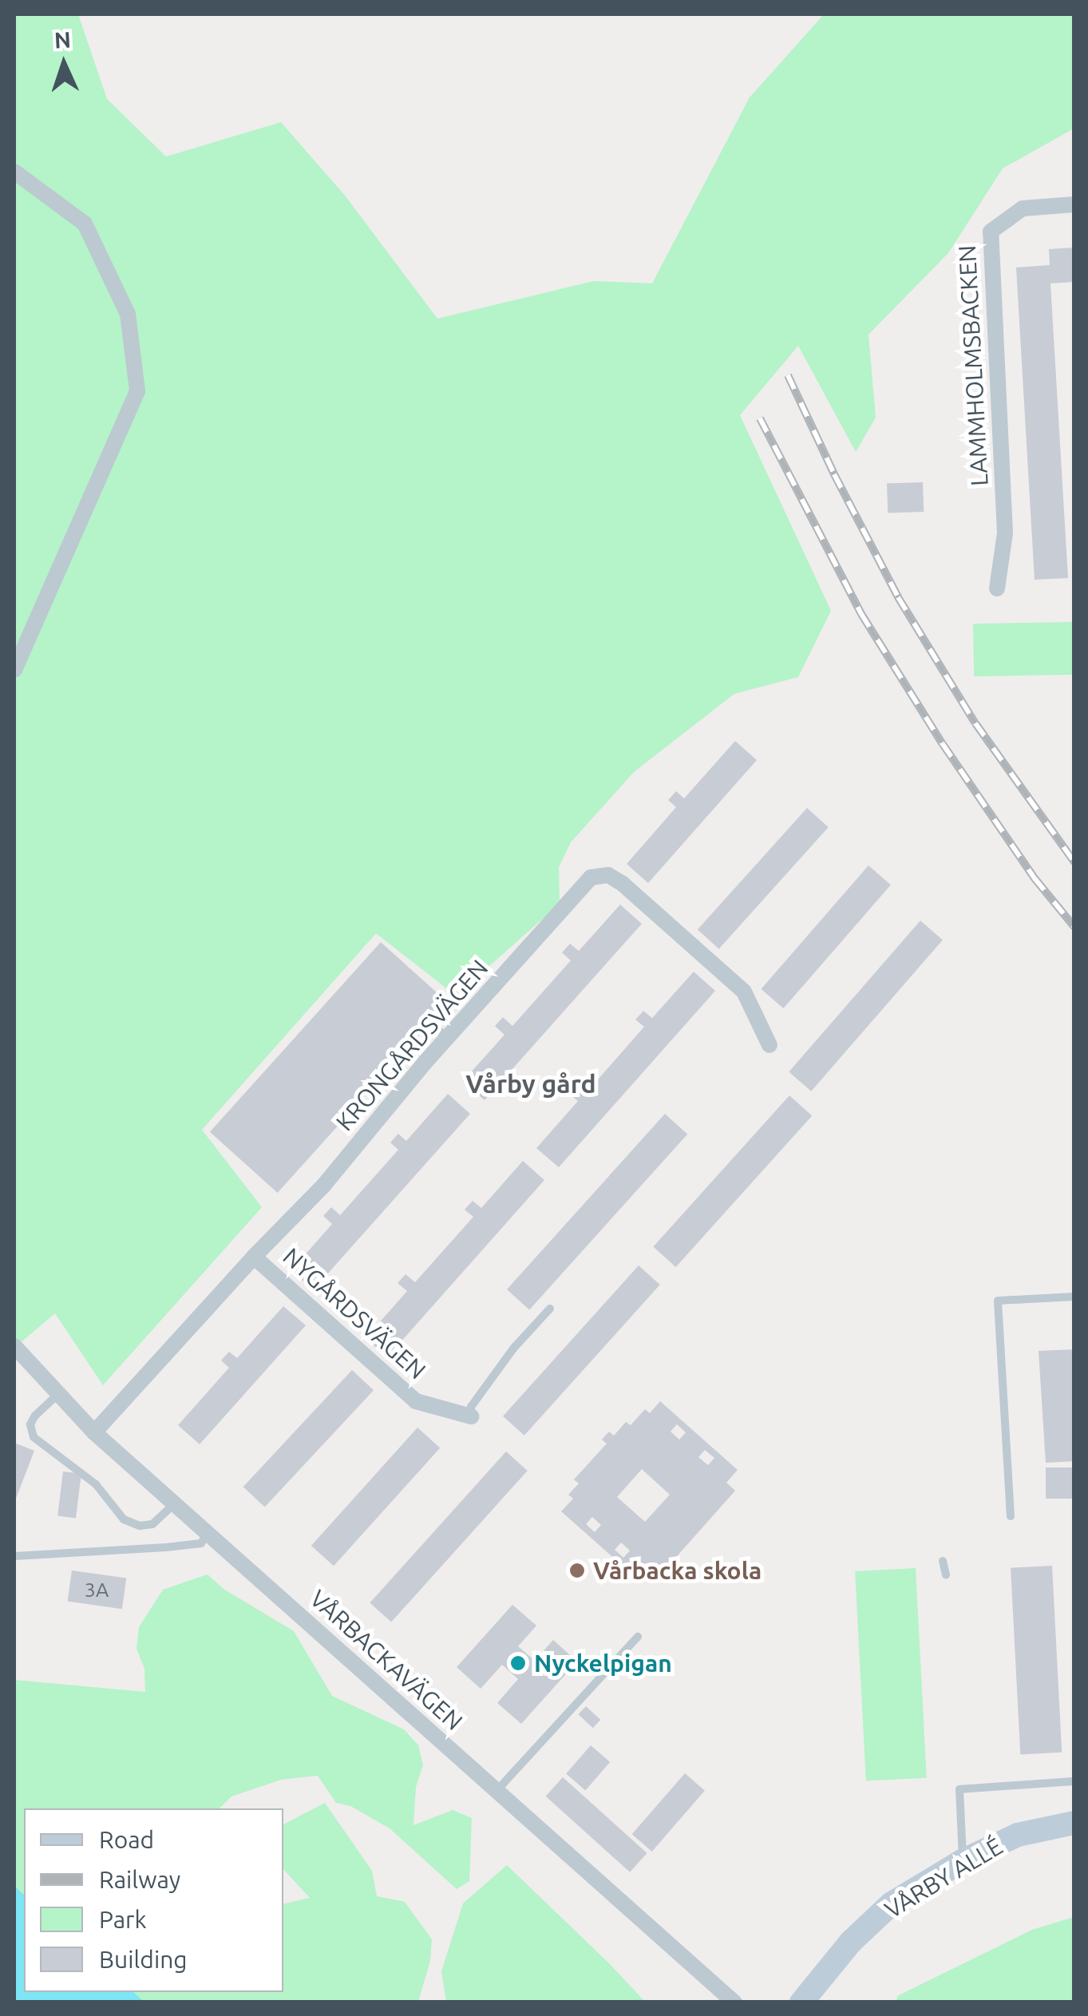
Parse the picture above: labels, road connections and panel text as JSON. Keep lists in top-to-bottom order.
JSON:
{
  "streets": {
    "street": [
      "LAMMHOLMSBACKEN",
      "KRONGÅRDSVÄGEN",
      "NYGÅRDSVÄGEN",
      "VÅRBACKAVÄGEN",
      "VÅRBY ALLÉ"
    ]
  },
  "crossings": [
    ["KRONGÅRDSVÄGEN", "NYGÅRDSVÄGEN"],
    ["KRONGÅRDSVÄGEN", "VÅRBACKAVÄGEN"]
  ],
  "districts": ["Vårby gård"],
  "places": ["Vårbacka skola", "Nyckelpigan"],
  "house_numbers": ["3A"],
  "legend": [
    "Road",
    "Railway",
    "Park",
    "Building"
  ],
  "north": "top"
}
